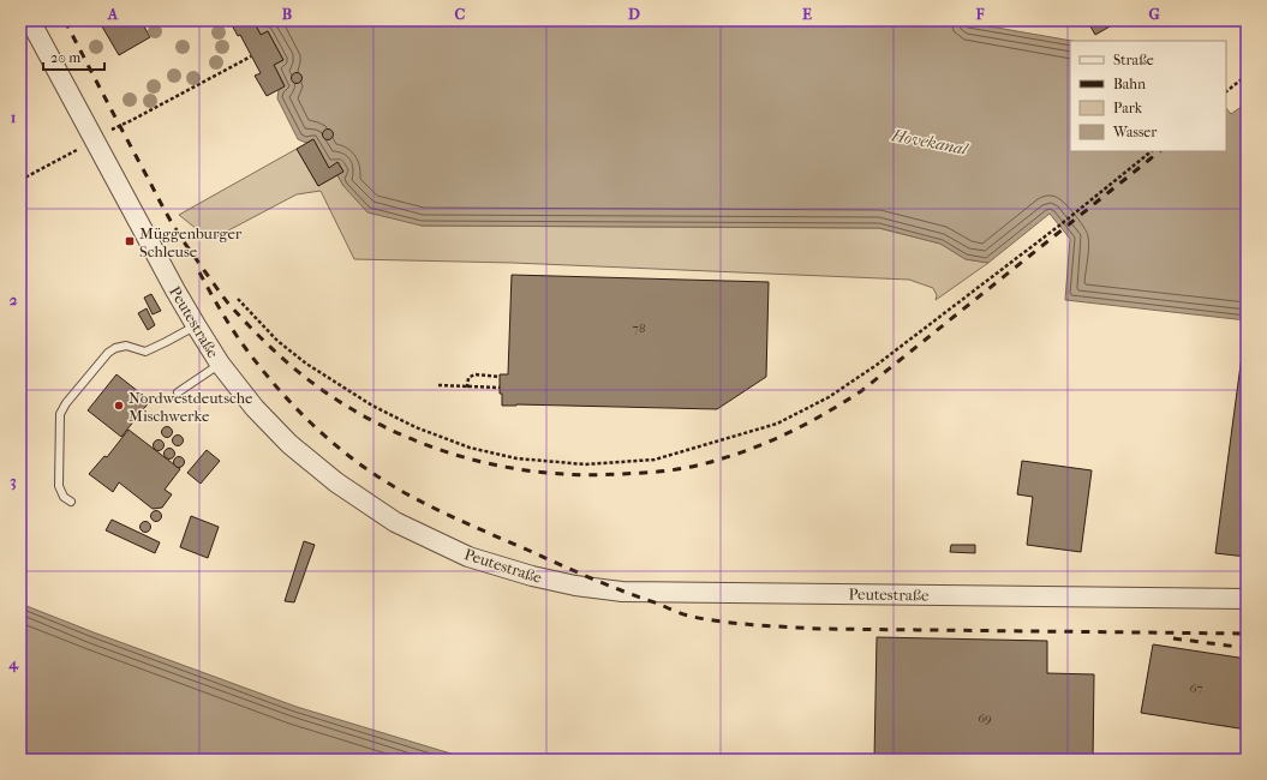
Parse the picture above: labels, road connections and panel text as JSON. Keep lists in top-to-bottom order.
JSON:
{
  "streets": {
    "street": ["Peutestraße"]
  },
  "water": ["Hovekanal"],
  "places": {
    "transit": ["Müggenburger Schleuse"],
    "other": ["Nordwestdeutsche Mischwerke"]
  },
  "house_numbers": ["78", "67", "69"],
  "legend": [
    "Straße",
    "Bahn",
    "Park",
    "Wasser"
  ],
  "scale_bar": "20 m",
  "grid": {
    "columns": [
      "A",
      "B",
      "C",
      "D",
      "E",
      "F",
      "G"
    ],
    "rows": [
      "1",
      "2",
      "3",
      "4"
    ]
  }
}
